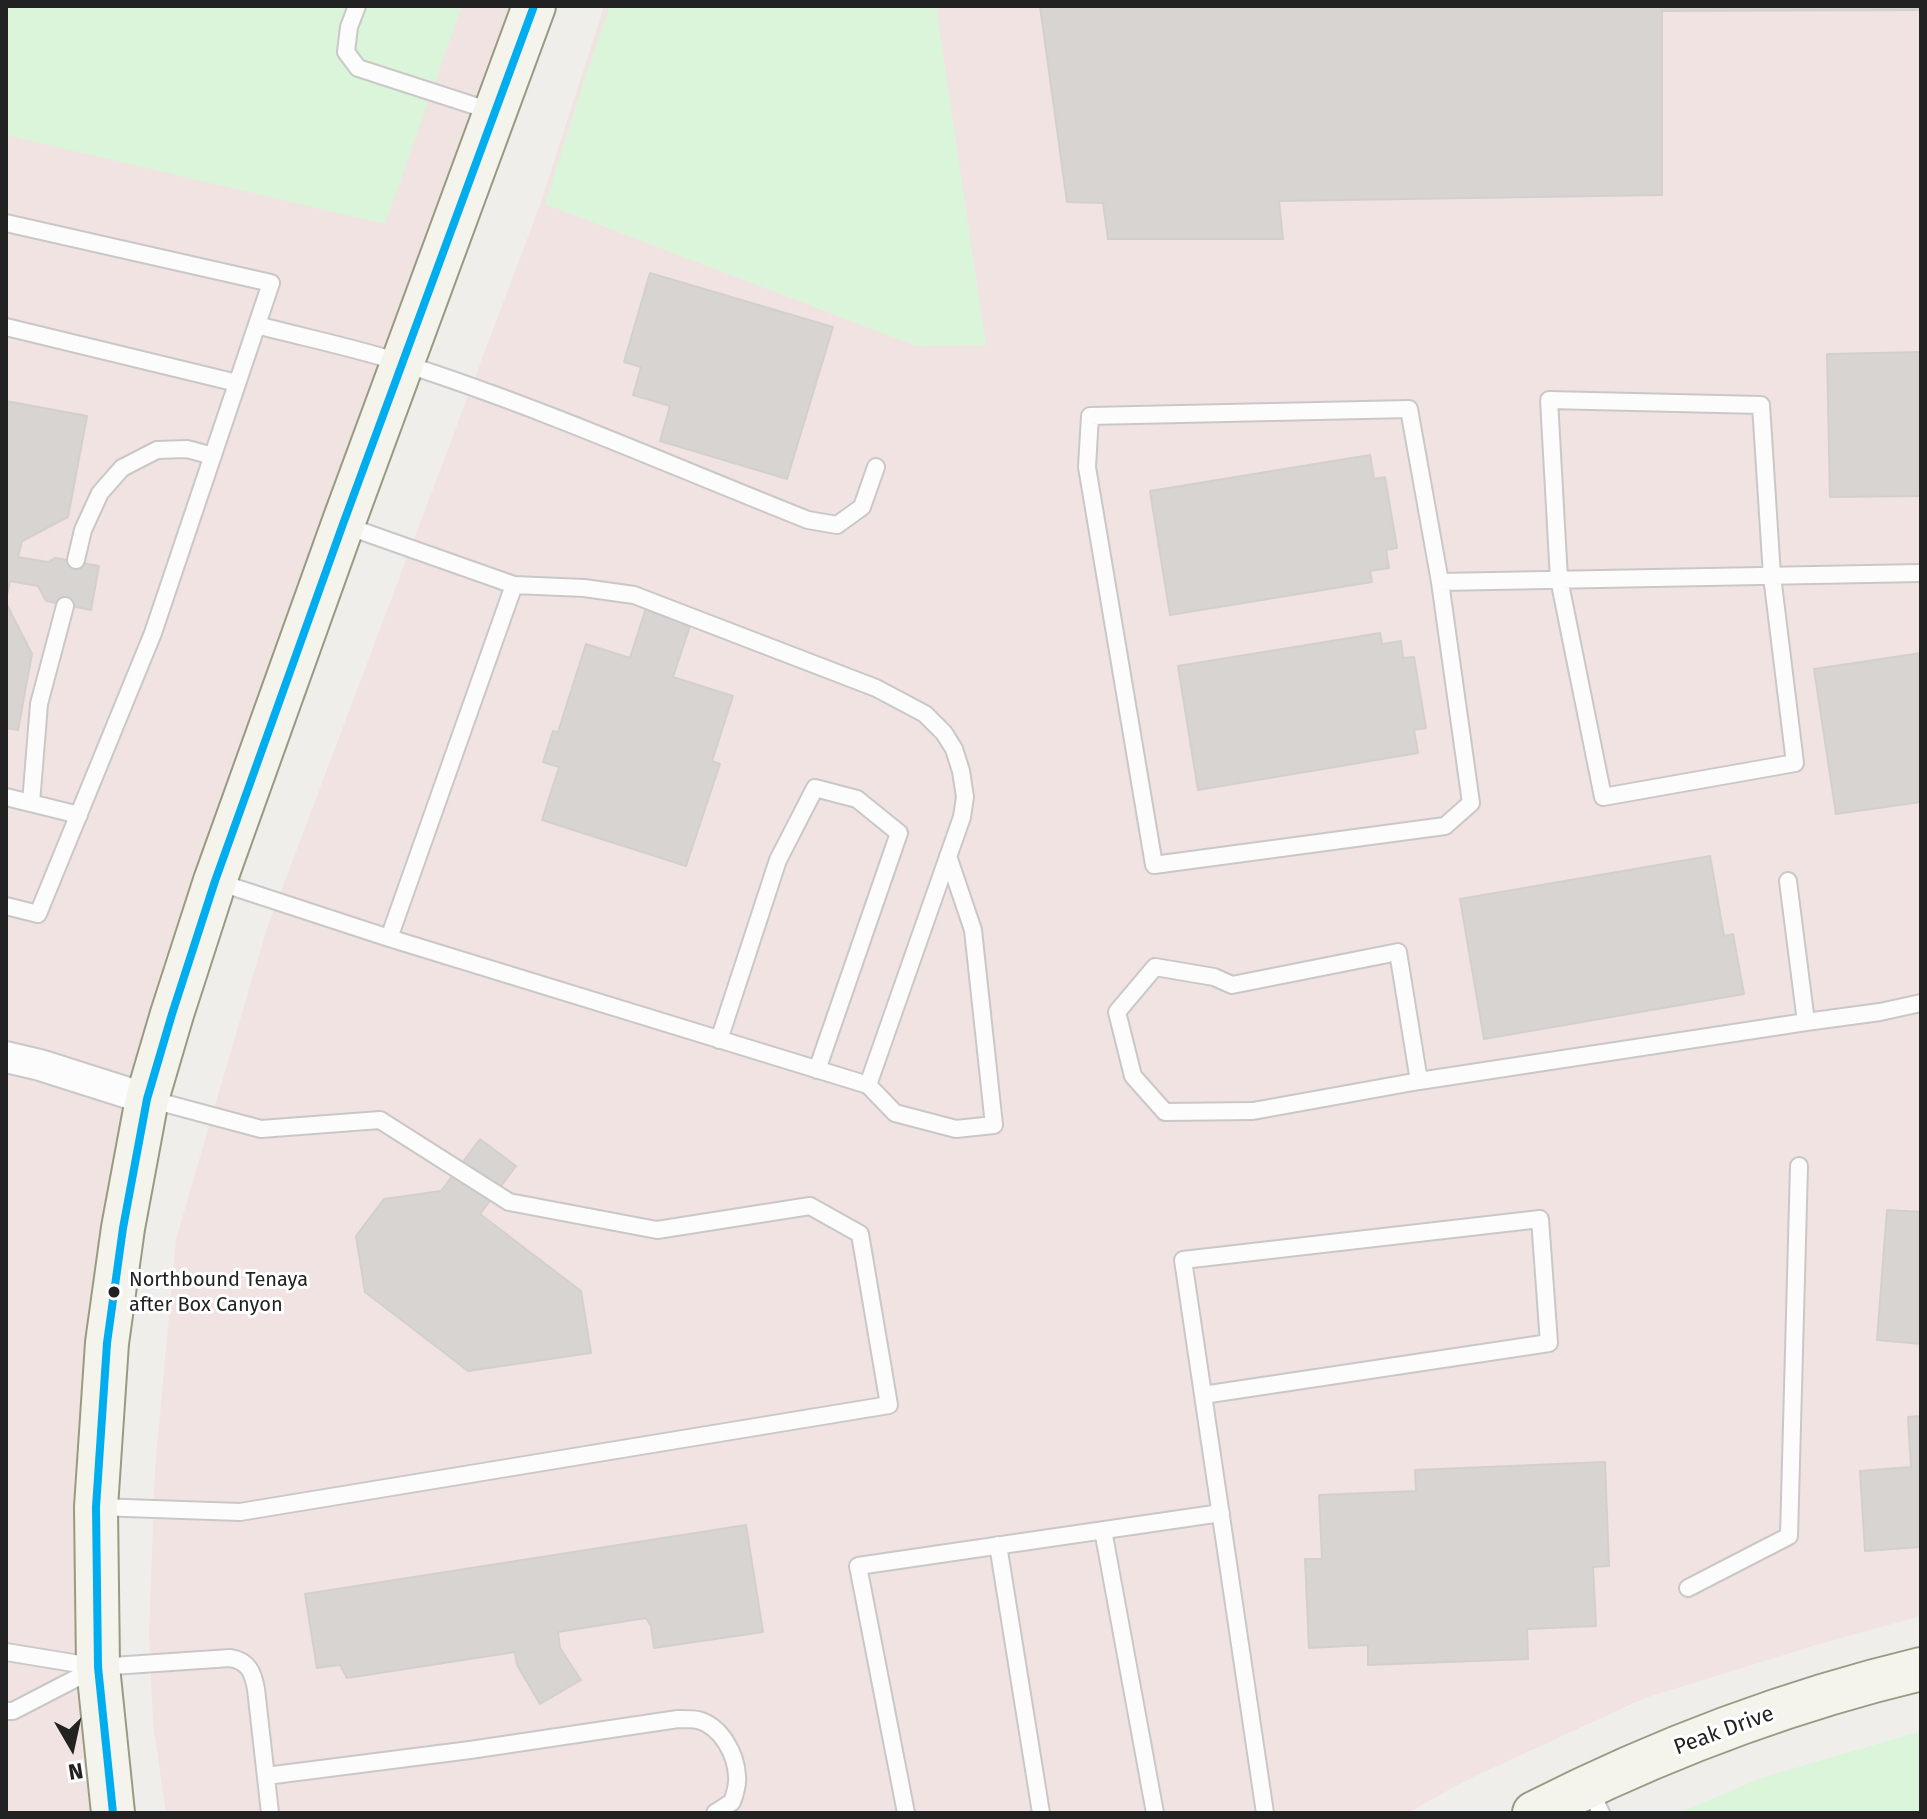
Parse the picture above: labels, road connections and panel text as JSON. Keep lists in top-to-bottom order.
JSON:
{
  "streets": {
    "main road": ["Peak Drive"]
  },
  "places": ["Northbound Tenaya after Box Canyon"],
  "north": "bottom"
}
